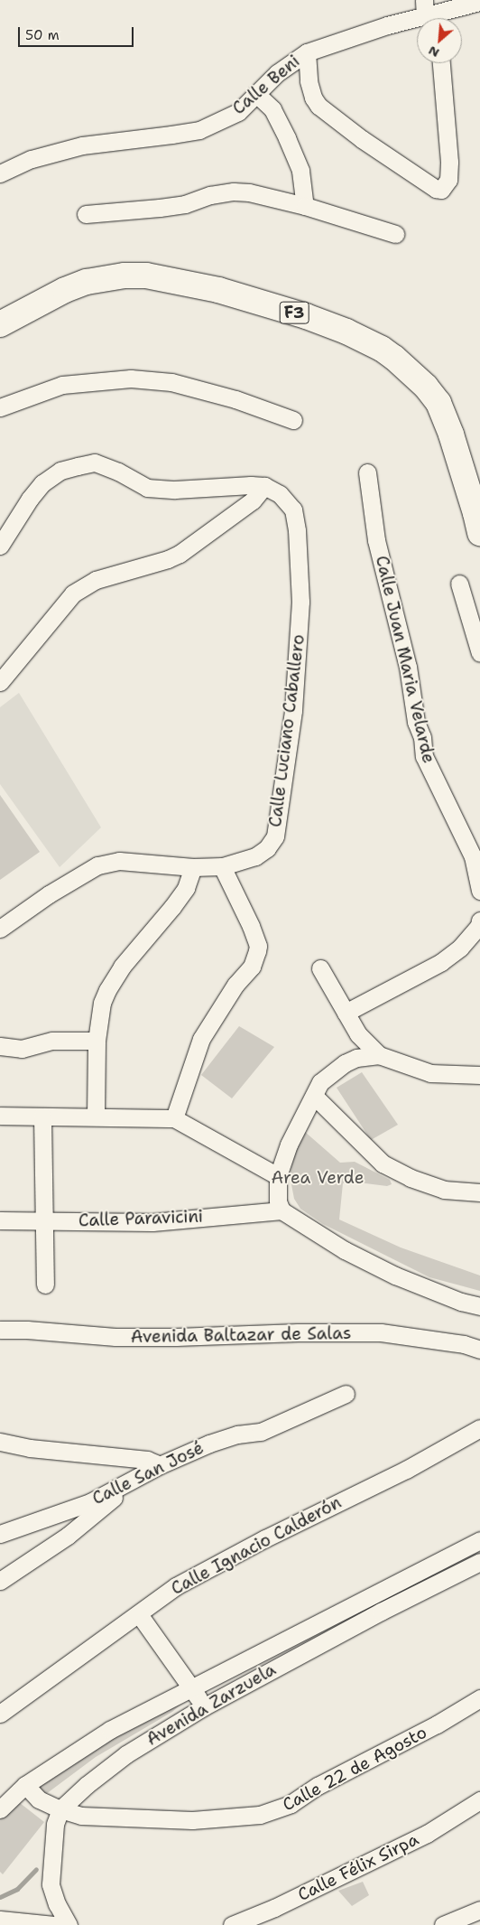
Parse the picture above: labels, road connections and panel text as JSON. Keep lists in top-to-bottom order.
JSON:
{
  "streets": {
    "highway": ["F3"],
    "street": [
      "Calle Beni",
      "Calle Juan Maria Velarde",
      "Calle Luciano Caballero",
      "Calle Paravicini",
      "Avenida Baltazar de Salas",
      "Calle San José",
      "Calle Ignacio Calderón",
      "Avenida Zarzuela",
      "Calle 22 de Agosto",
      "Calle Félix Sirpa"
    ]
  },
  "crossings": [
    ["Avenida Zarzuela", "Calle 22 de Agosto"]
  ],
  "parks": ["Area Verde"],
  "scale_bar": "50 m",
  "north": "bottom left"
}
